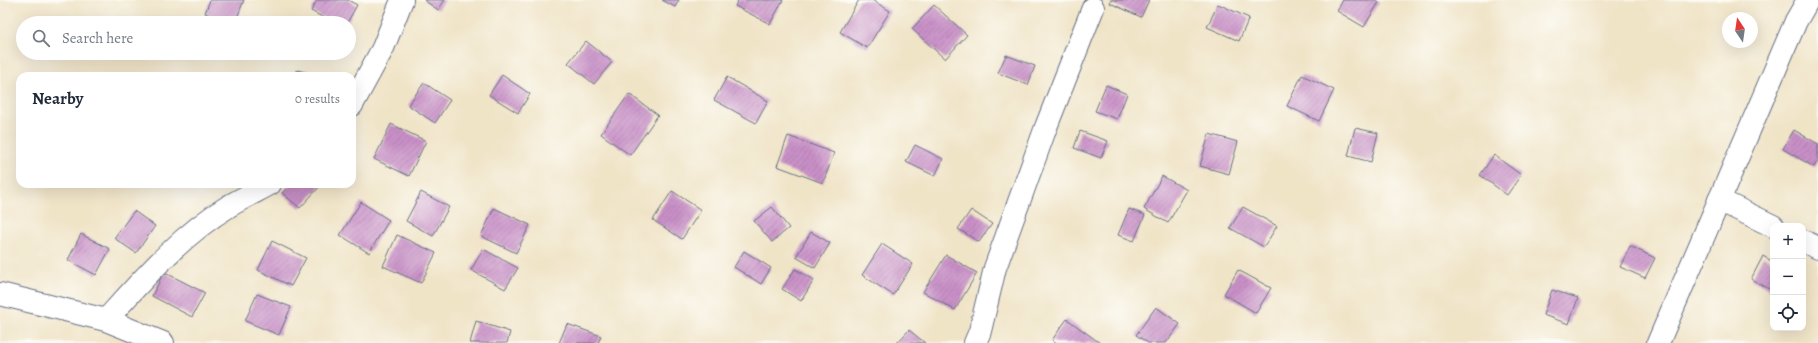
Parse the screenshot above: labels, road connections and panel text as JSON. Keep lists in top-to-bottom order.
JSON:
{
  "north": "top",
  "page": {
    "search": "Search here",
    "heading": ["Nearby", "0 results"],
    "map_buttons": ["+", "−"]
  }
}
